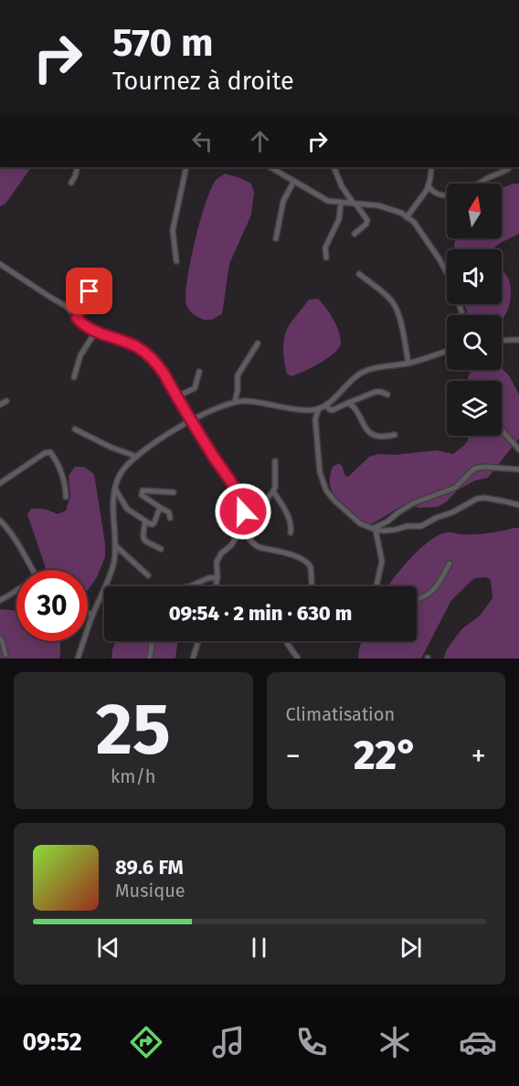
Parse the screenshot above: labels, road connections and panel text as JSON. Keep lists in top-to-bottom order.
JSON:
{
  "north": "top",
  "page": {
    "turn": ["570 m", "Tournez à droite"],
    "limit": "30",
    "trip": "09:54 · 2 min · 630 m",
    "tile": [
      ["25", "km/h"],
      "Climatisation"
    ],
    "heat": ["−", "22°", "+"],
    "song": ["89.6 FM", "Musique"],
    "tabs": "09:52"
  }
}
